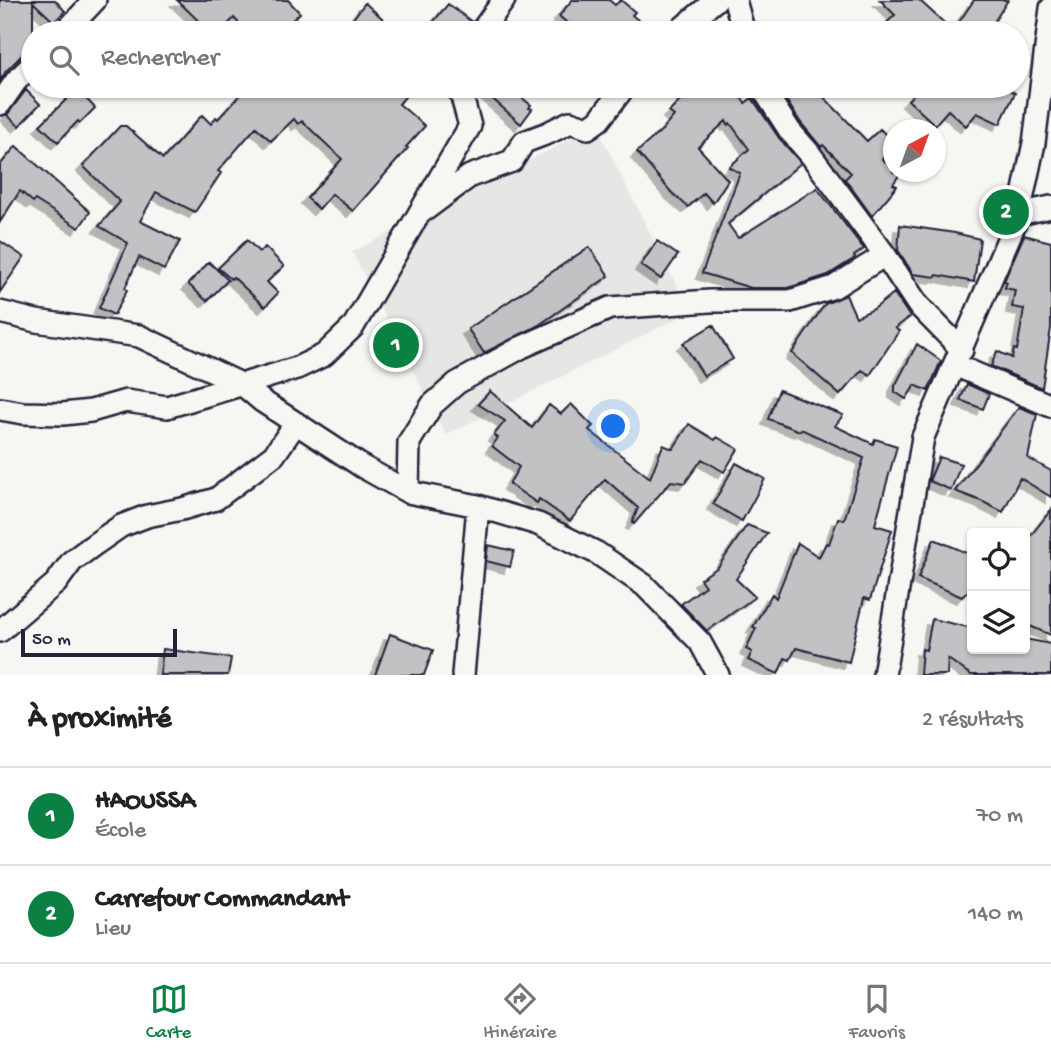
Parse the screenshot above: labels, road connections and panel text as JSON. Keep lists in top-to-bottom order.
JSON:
{
  "scale_bar": "50 m",
  "north": "top right",
  "page": {
    "search": "Rechercher",
    "pins": ["2", "1"],
    "scale": "50 m",
    "heading": ["À proximité", "2 résultats"],
    "list": [
      {
        "mark": "1",
        "name": "HAOUSSA",
        "note": "École",
        "value": "70 m"
      },
      {
        "mark": "2",
        "name": "Carrefour Commandant",
        "note": "Lieu",
        "value": "140 m"
      }
    ],
    "nav": ["Carte", "Itinéraire", "Favoris"]
  }
}
